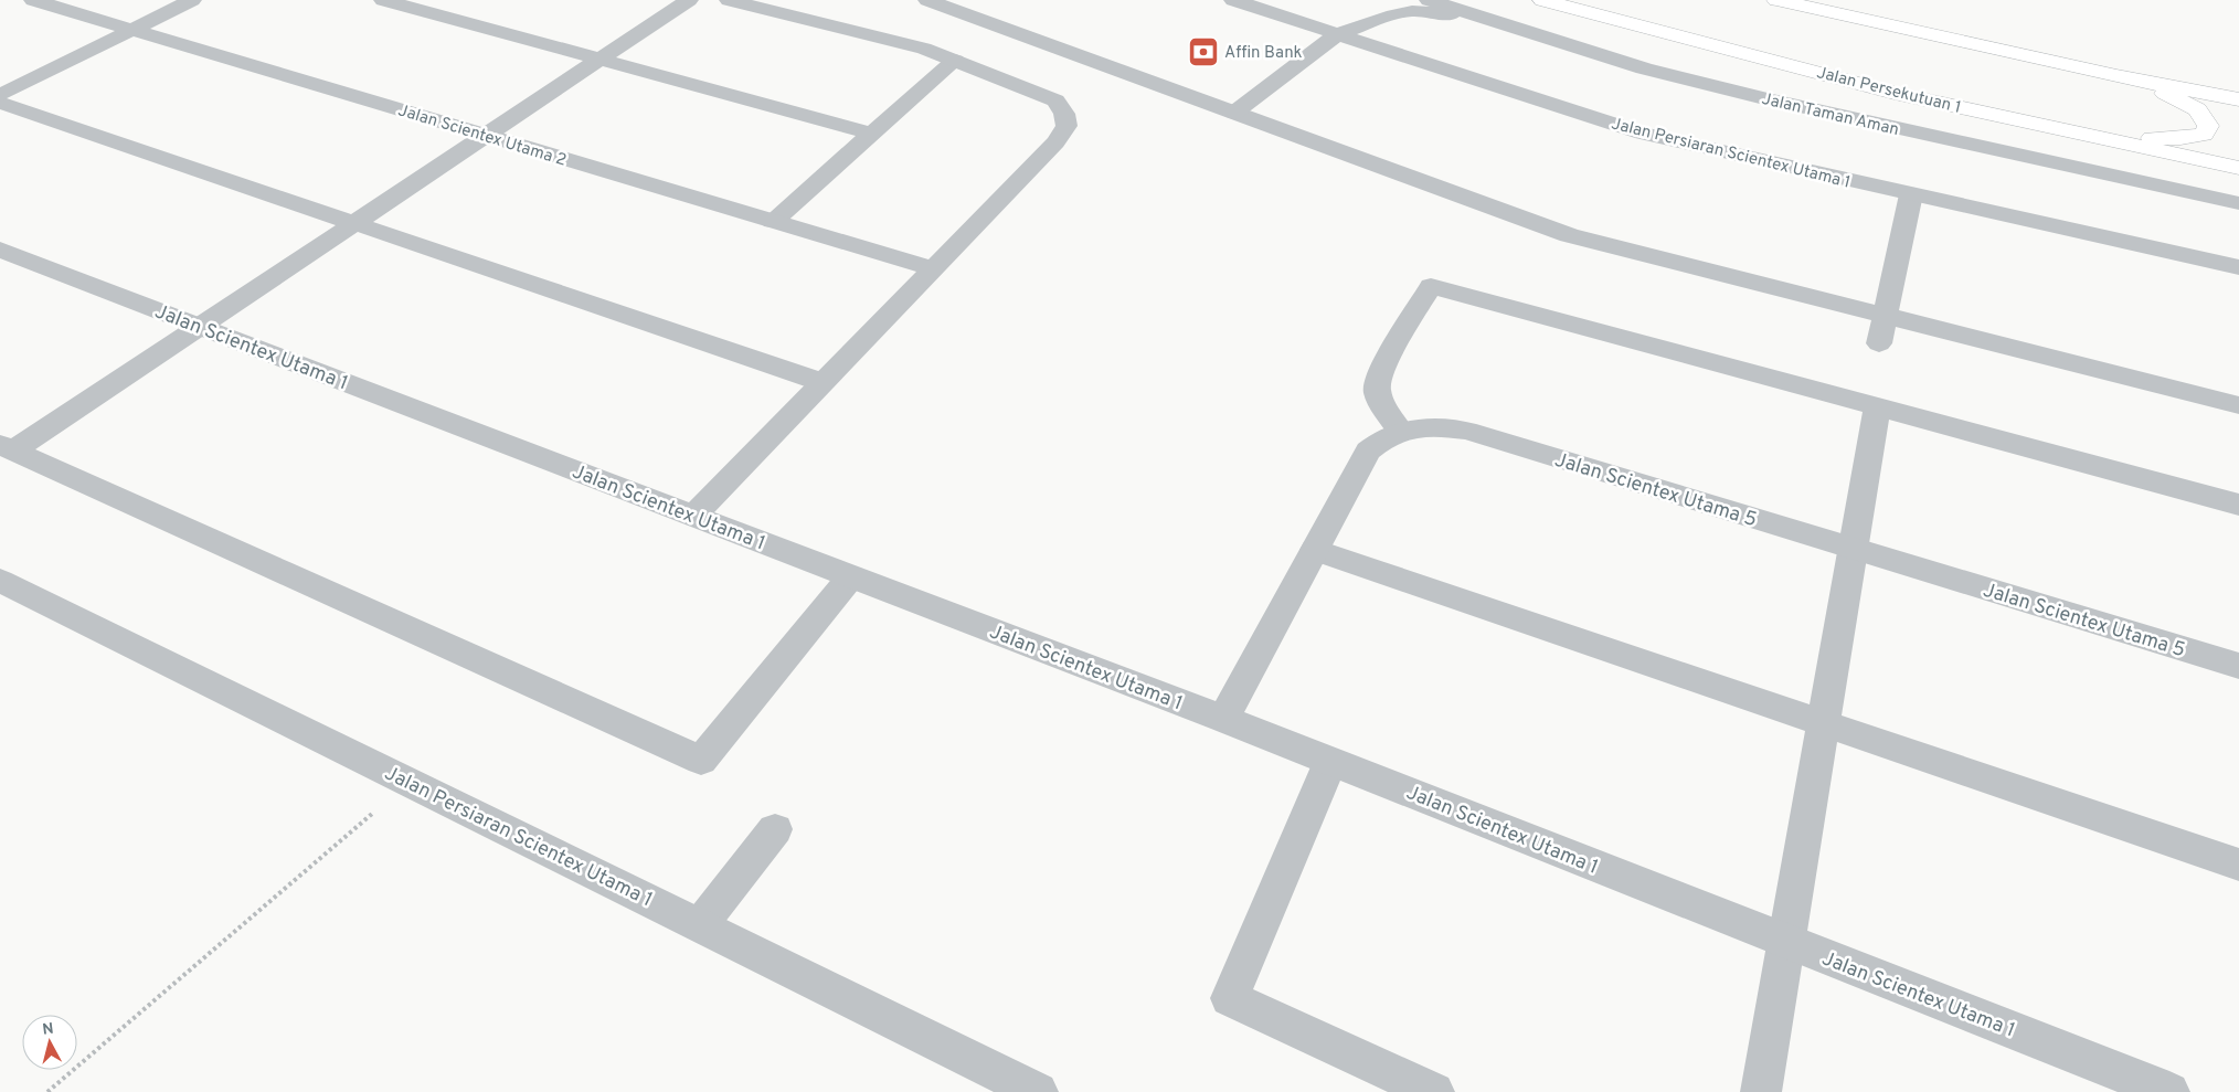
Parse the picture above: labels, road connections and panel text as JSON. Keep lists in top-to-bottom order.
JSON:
{
  "streets": {
    "highway": ["Jalan Persekutuan 1"],
    "street": [
      "Jalan Taman Aman",
      "Jalan Scientex Utama 2",
      "Jalan Persiaran Scientex Utama 1",
      "Jalan Scientex Utama 1",
      "Jalan Scientex Utama 5"
    ]
  },
  "crossings": [
    ["Jalan Scientex Utama 1", "Jalan Scientex Utama 5"]
  ],
  "places": {
    "bank": ["Affin Bank"]
  },
  "north": "top"
}
